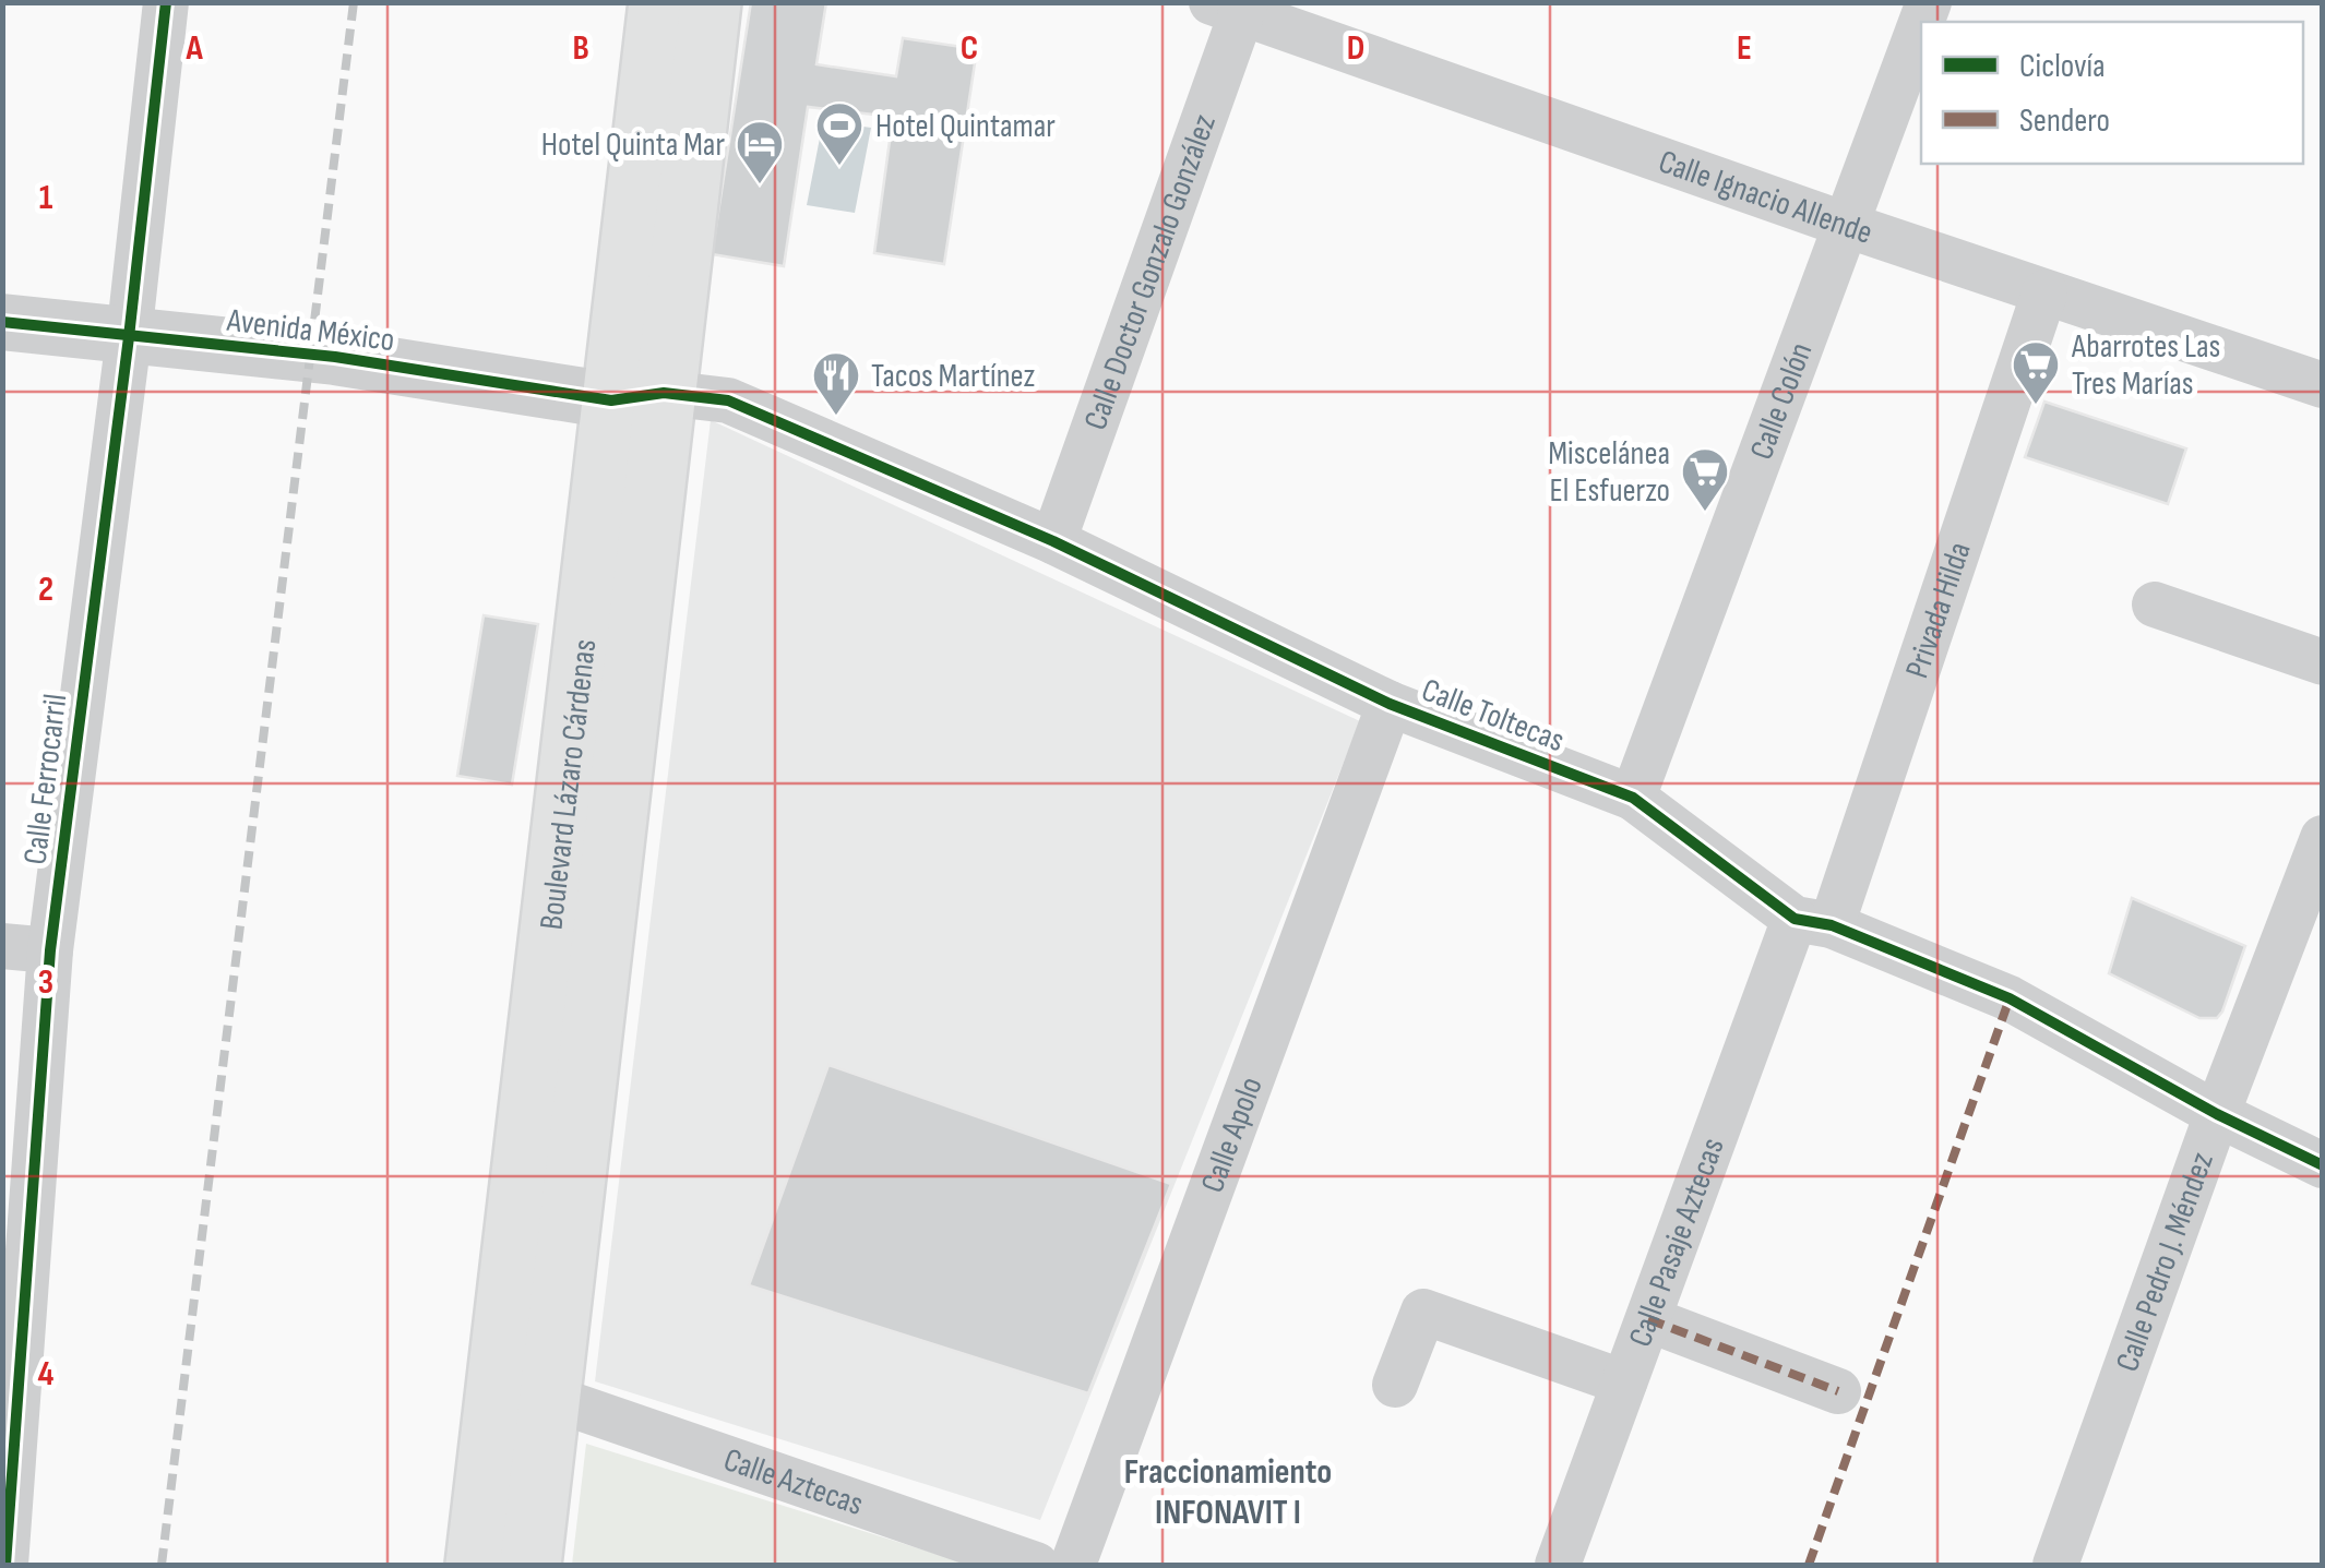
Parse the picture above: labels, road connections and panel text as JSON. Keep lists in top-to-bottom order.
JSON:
{
  "streets": {
    "main road": ["Boulevard Lázaro Cárdenas"],
    "street": [
      "Calle Ignacio Allende",
      "Calle Doctor Gonzalo González",
      "Avenida México",
      "Calle Colón",
      "Privada Hilda",
      "Calle Toltecas",
      "Calle Ferrocarril",
      "Calle Apolo",
      "Calle Pasaje Aztecas",
      "Calle Pedro J. Méndez",
      "Calle Aztecas"
    ]
  },
  "crossings": [
    ["Calle Ignacio Allende", "Calle Doctor Gonzalo González"],
    ["Calle Ignacio Allende", "Calle Colón"],
    ["Calle Ignacio Allende", "Privada Hilda"],
    ["Calle Doctor Gonzalo González", "Calle Toltecas"],
    ["Avenida México", "Calle Toltecas"],
    ["Avenida México", "Calle Ferrocarril"],
    ["Avenida México", "Boulevard Lázaro Cárdenas"],
    ["Calle Colón", "Calle Toltecas"],
    ["Privada Hilda", "Calle Toltecas"],
    ["Privada Hilda", "Calle Pasaje Aztecas"],
    ["Calle Toltecas", "Boulevard Lázaro Cárdenas"],
    ["Calle Toltecas", "Calle Apolo"],
    ["Calle Toltecas", "Calle Pasaje Aztecas"],
    ["Calle Toltecas", "Calle Pedro J. Méndez"],
    ["Boulevard Lázaro Cárdenas", "Calle Aztecas"]
  ],
  "districts": ["Fraccionamiento INFONAVIT I"],
  "places": {
    "sports": ["Hotel Quintamar"],
    "hotel": ["Hotel Quinta Mar"],
    "supermarket": ["Abarrotes Las Tres Marías", "Miscelánea El Esfuerzo"],
    "restaurant": ["Tacos Martínez"]
  },
  "legend": ["Ciclovía", "Sendero"],
  "grid": {
    "columns": [
      "A",
      "B",
      "C",
      "D",
      "E"
    ],
    "rows": [
      "1",
      "2",
      "3",
      "4"
    ]
  }
}
